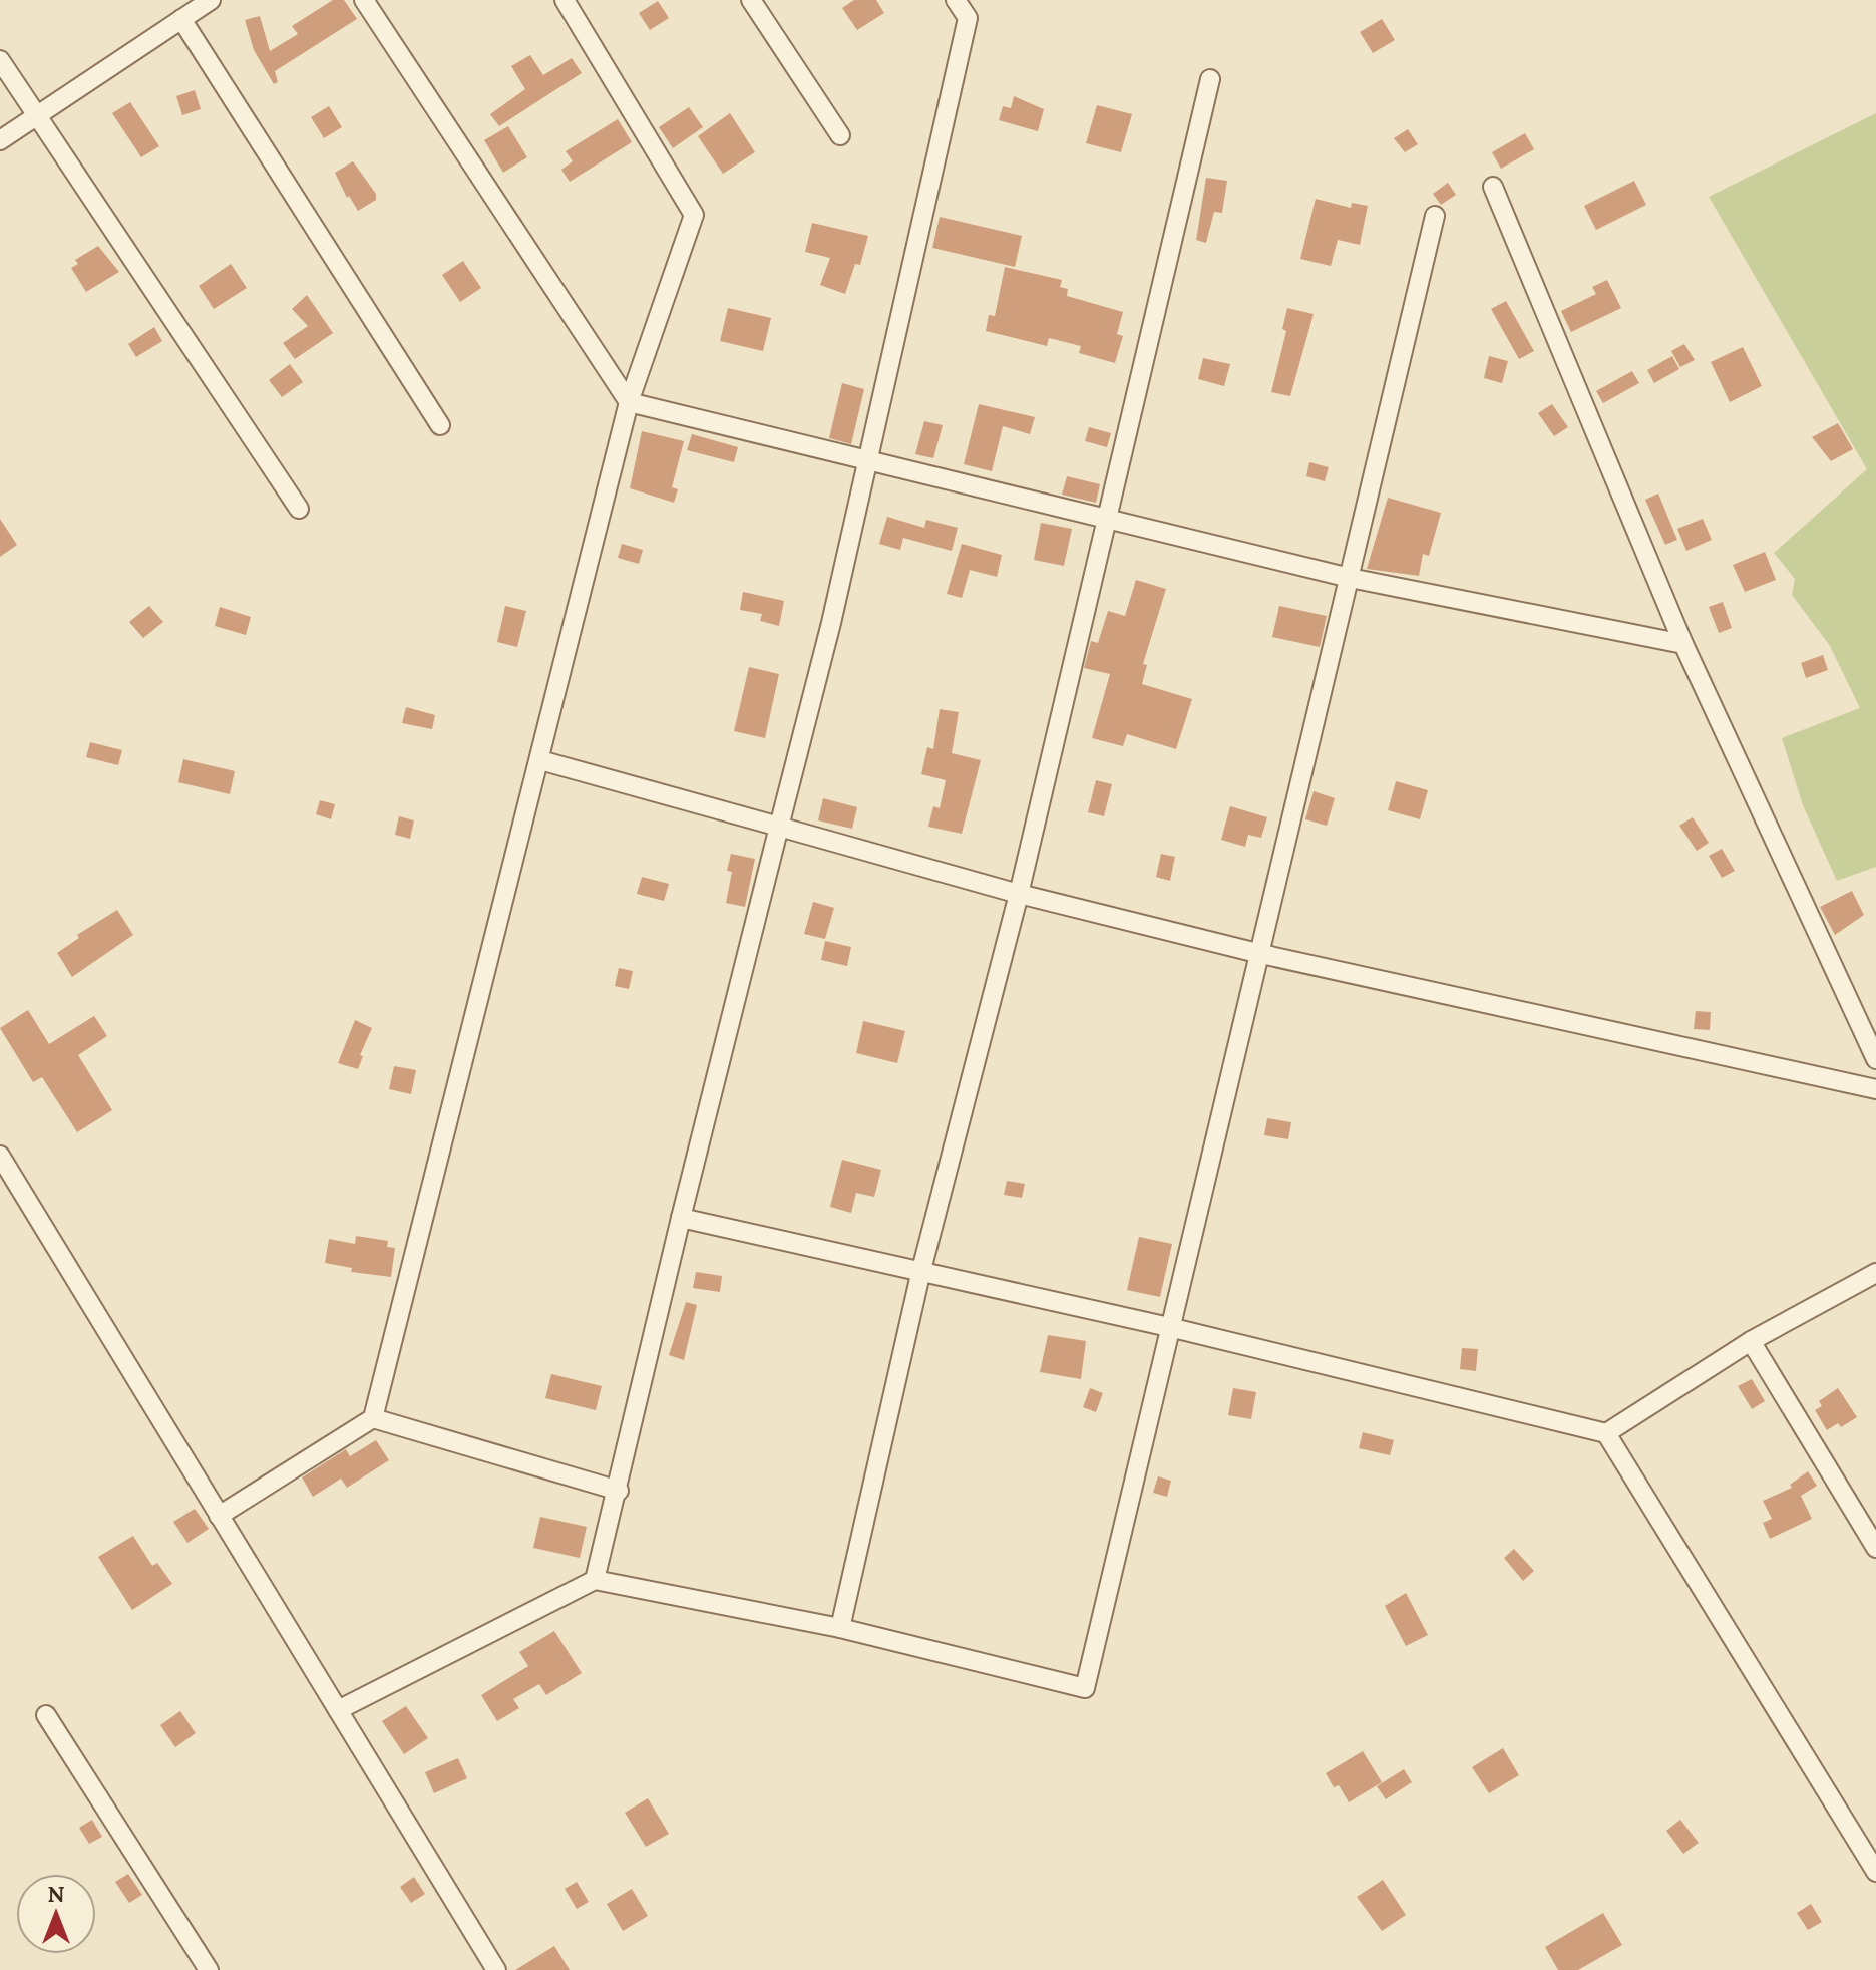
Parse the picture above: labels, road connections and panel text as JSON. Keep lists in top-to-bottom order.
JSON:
{
  "north": "top"
}
